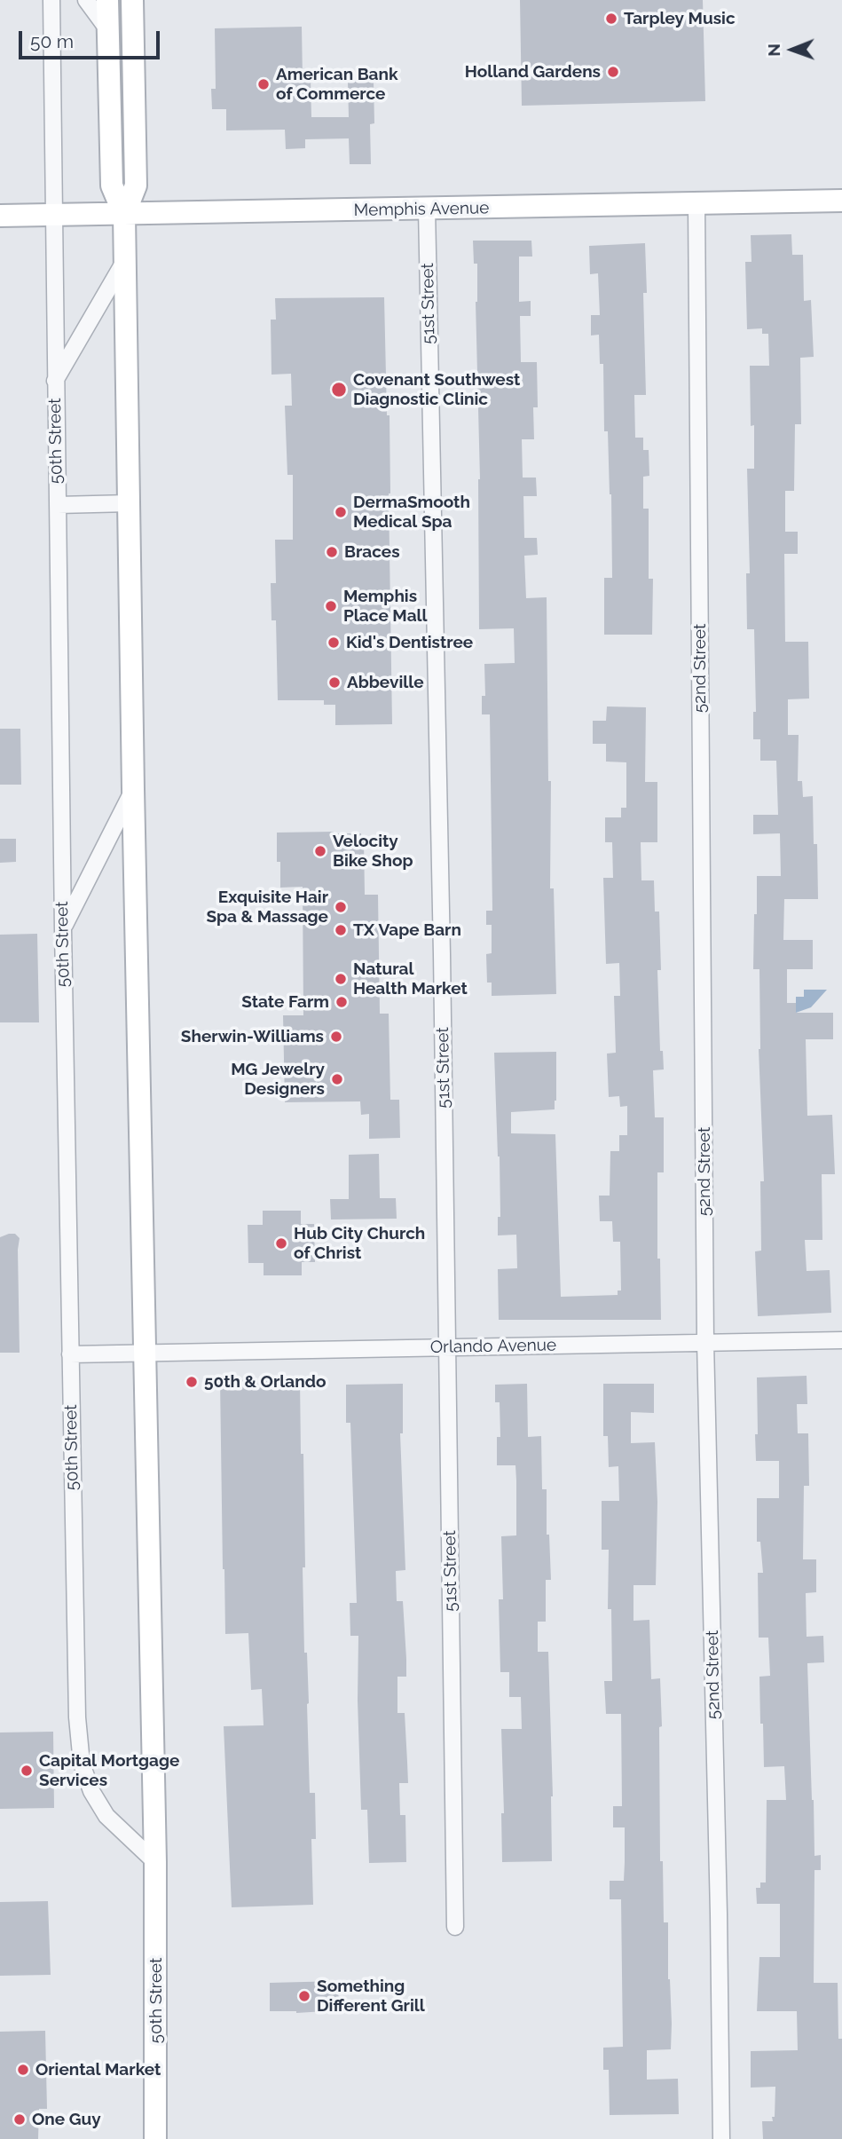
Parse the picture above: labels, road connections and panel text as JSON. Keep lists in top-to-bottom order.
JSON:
{
  "streets": {
    "main road": ["Memphis Avenue", "50th Street"],
    "street": ["51st Street", "52nd Street", "Orlando Avenue"]
  },
  "crossings": [
    ["Memphis Avenue", "51st Street"],
    ["Memphis Avenue", "50th Street"],
    ["Memphis Avenue", "52nd Street"],
    ["51st Street", "Orlando Avenue"],
    ["50th Street", "Orlando Avenue"],
    ["52nd Street", "Orlando Avenue"]
  ],
  "places": [
    "Tarpley Music",
    "Holland Gardens",
    "American Bank of Commerce",
    "Covenant Southwest Diagnostic Clinic",
    "DermaSmooth Medical Spa",
    "Braces",
    "Memphis Place Mall",
    "Kid's Dentistree",
    "Abbeville",
    "Velocity Bike Shop",
    "Exquisite Hair Spa & Massage",
    "TX Vape Barn",
    "Natural Health Market",
    "State Farm",
    "Sherwin-Williams",
    "MG Jewelry Designers",
    "Hub City Church of Christ",
    "50th & Orlando",
    "Capital Mortgage Services",
    "Something Different Grill",
    "Oriental Market",
    "One Guy"
  ],
  "scale_bar": "50 m",
  "north": "left"
}
